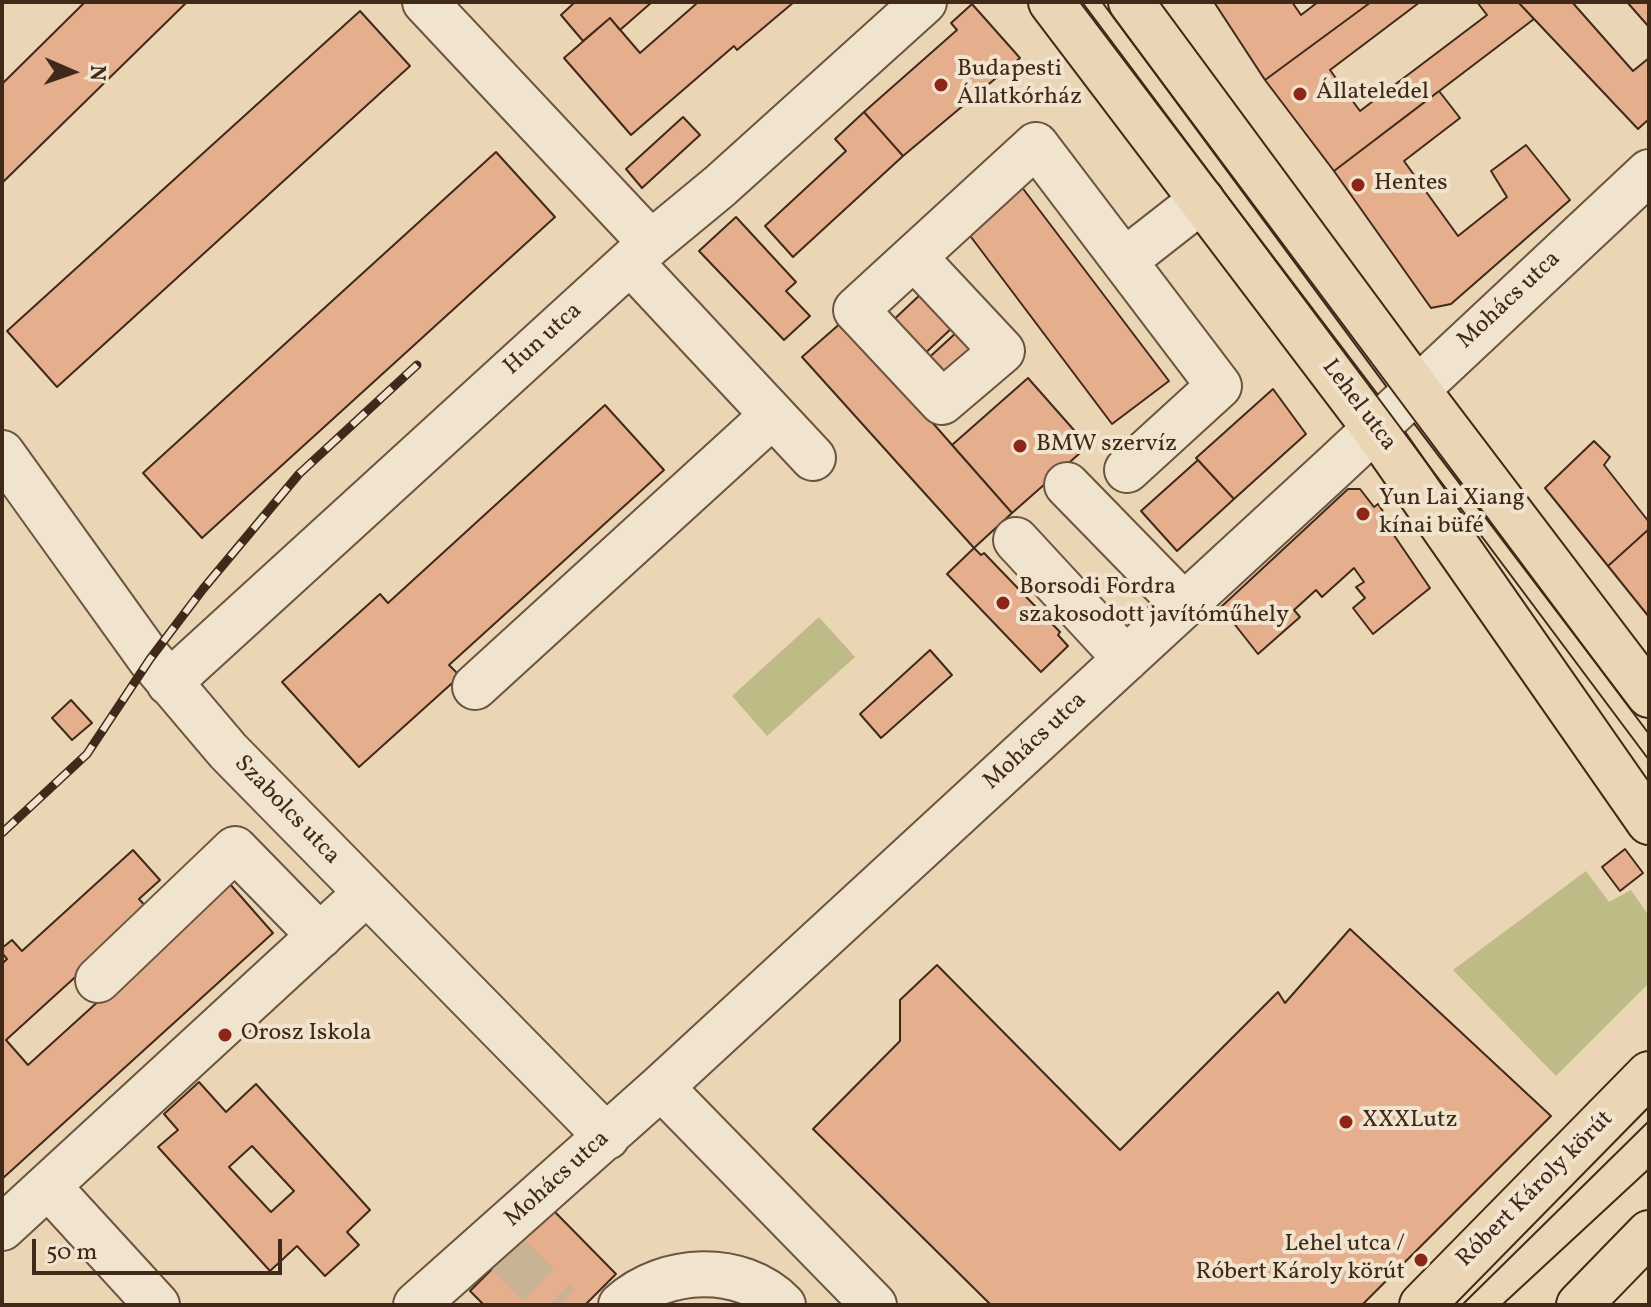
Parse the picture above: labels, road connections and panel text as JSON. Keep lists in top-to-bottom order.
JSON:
{
  "streets": {
    "main road": ["Lehel utca", "Róbert Károly körút"],
    "street": ["Mohács utca", "Hun utca", "Szabolcs utca"]
  },
  "crossings": [
    ["Mohács utca", "Lehel utca"],
    ["Mohács utca", "Szabolcs utca"],
    ["Hun utca", "Szabolcs utca"]
  ],
  "places": [
    "Budapesti Állatkórház",
    "Állateledel",
    "Hentes",
    "BMW szervíz",
    "Yun Lai Xiang kínai büfé",
    "Borsodi Fordra szakosodott javítóműhely",
    "Orosz Iskola",
    "XXXLutz",
    "Lehel utca / Róbert Károly körút"
  ],
  "scale_bar": "50 m",
  "north": "right"
}
